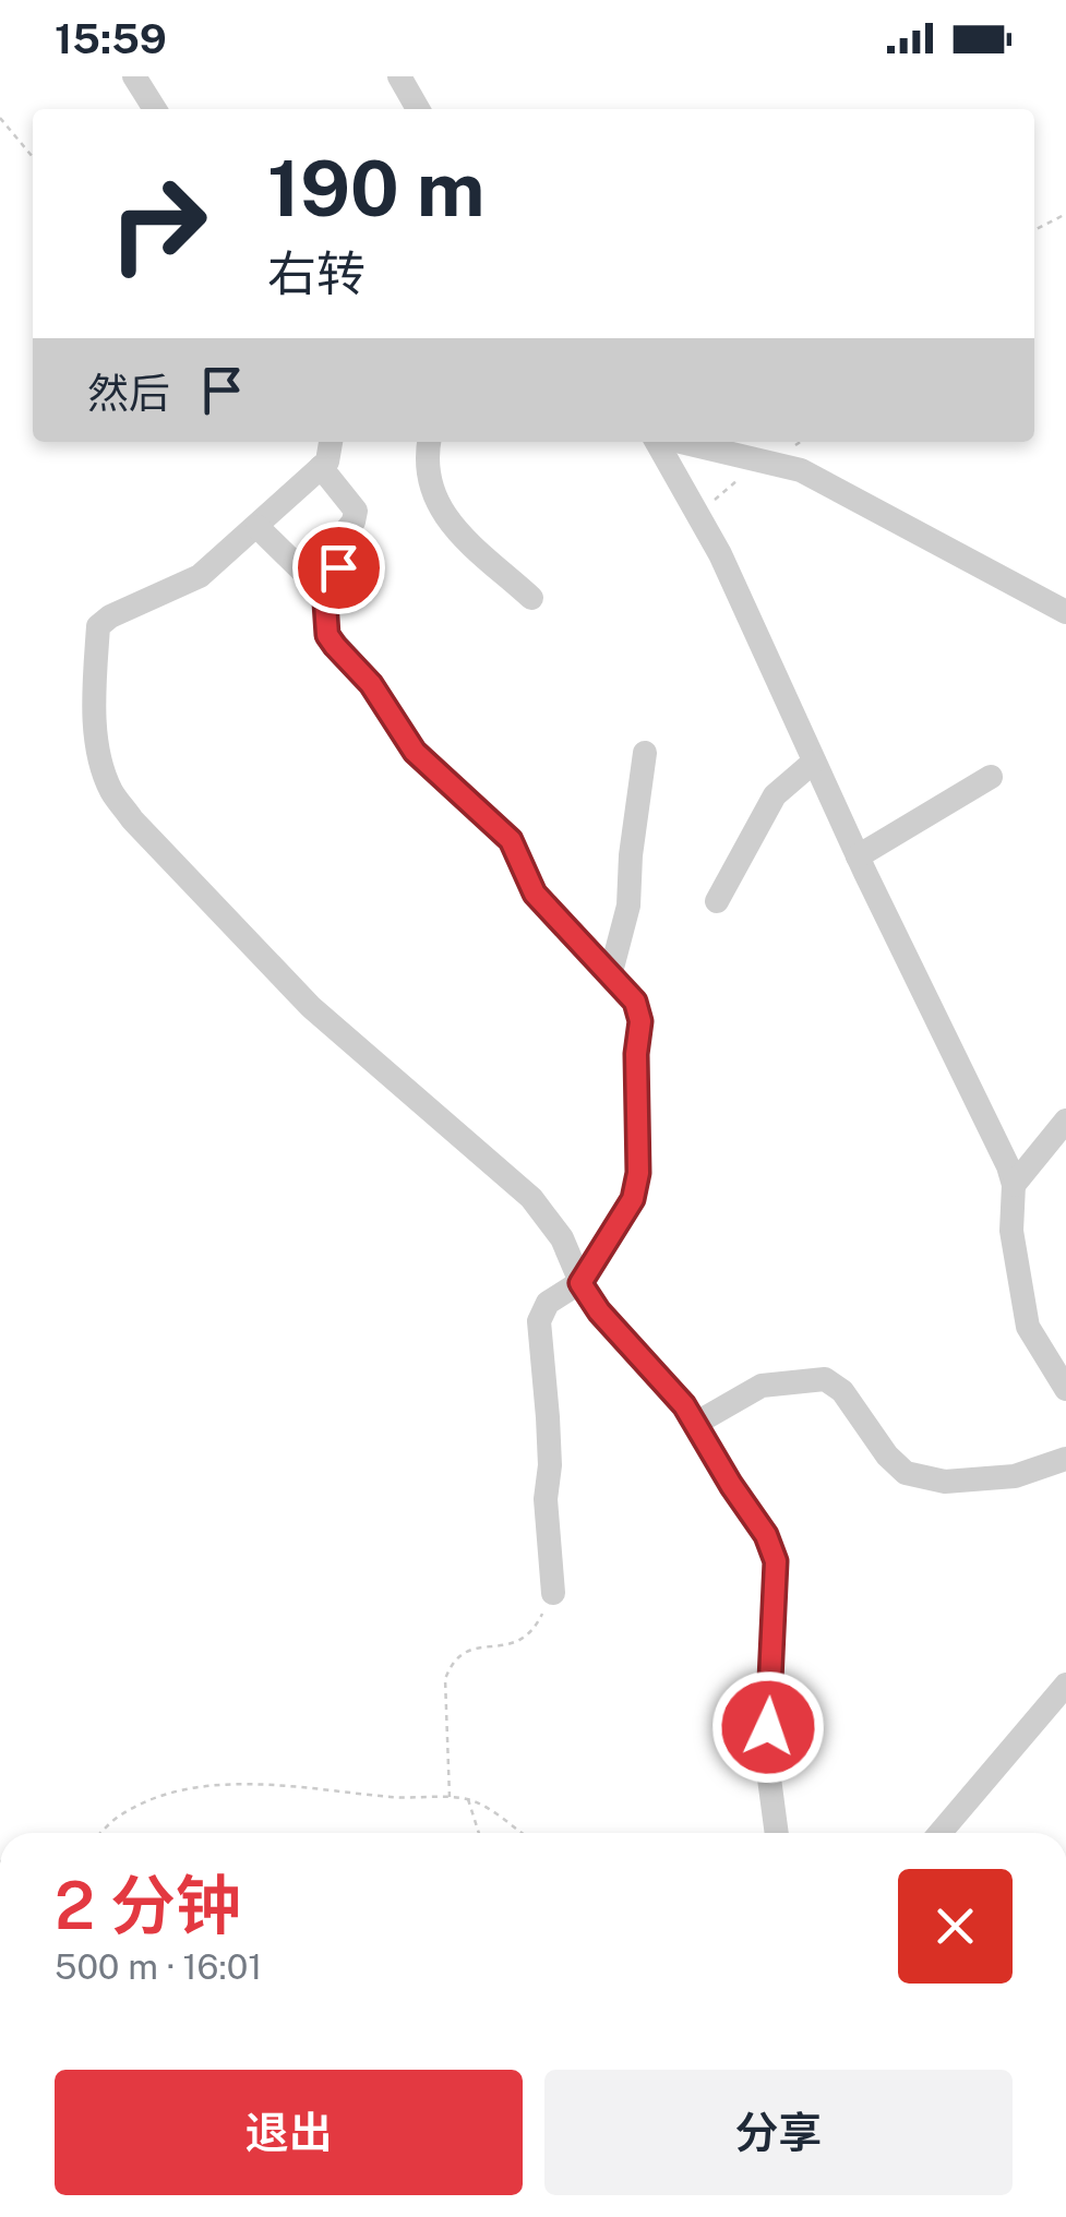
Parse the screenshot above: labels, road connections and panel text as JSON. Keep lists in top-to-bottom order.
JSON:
{
  "page": {
    "status": "15:59",
    "turn": ["190 m", "右转"],
    "then": "然后",
    "heading": ["2 分钟", "500 m · 16:01"],
    "buttons": ["退出", "分享"]
  }
}
